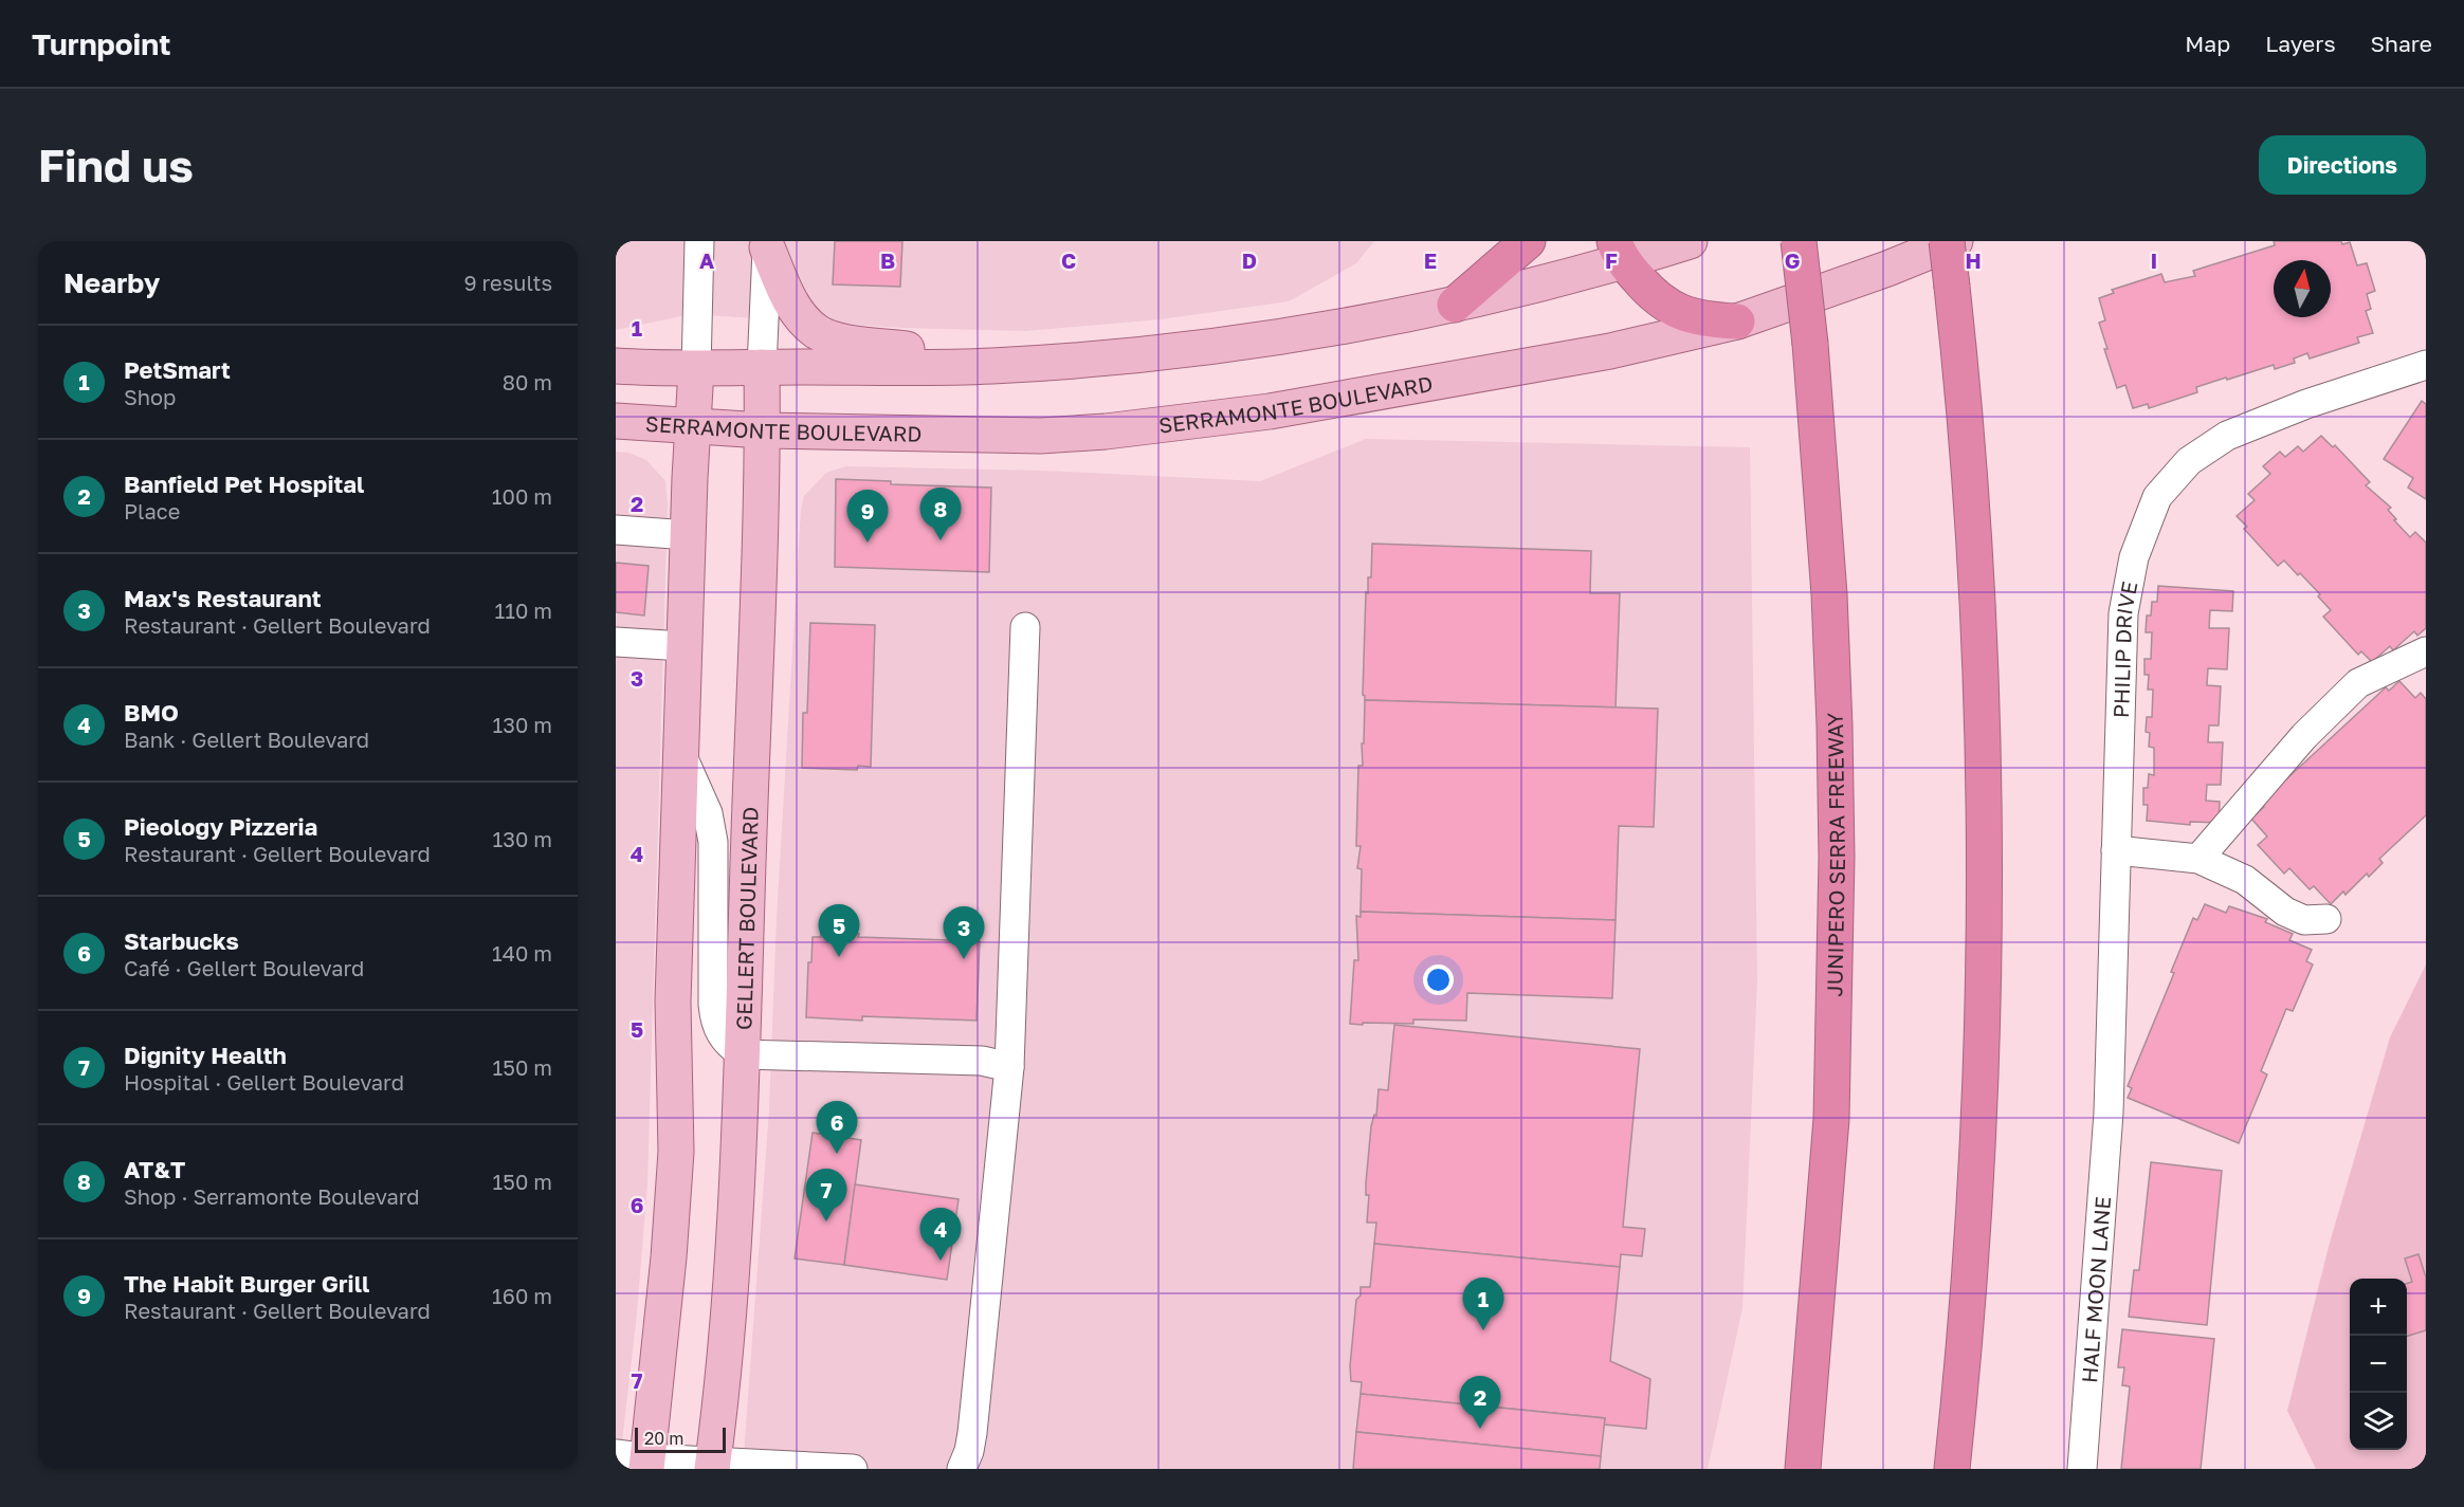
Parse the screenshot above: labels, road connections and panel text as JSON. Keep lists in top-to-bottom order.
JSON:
{
  "streets": {
    "highway": ["JUNIPERO SERRA FREEWAY"],
    "main road": ["SERRAMONTE BOULEVARD", "GELLERT BOULEVARD"],
    "street": ["PHILIP DRIVE", "HALF MOON LANE"]
  },
  "crossings": [
    ["SERRAMONTE BOULEVARD", "GELLERT BOULEVARD"],
    ["PHILIP DRIVE", "HALF MOON LANE"]
  ],
  "scale_bar": "20 m",
  "north": "top",
  "page": {
    "header": "Turnpoint",
    "nav": ["Map", "Layers", "Share"],
    "buttons": "Directions",
    "title": "Find us",
    "heading": ["Nearby", "9 results"],
    "list": [
      {
        "mark": "1",
        "name": "PetSmart",
        "note": "Shop",
        "value": "80 m"
      },
      {
        "mark": "2",
        "name": "Banfield Pet Hospital",
        "note": "Place",
        "value": "100 m"
      },
      {
        "mark": "3",
        "name": "Max's Restaurant",
        "note": "Restaurant · Gellert Boulevard",
        "value": "110 m"
      },
      {
        "mark": "4",
        "name": "BMO",
        "note": "Bank · Gellert Boulevard",
        "value": "130 m"
      },
      {
        "mark": "5",
        "name": "Pieology Pizzeria",
        "note": "Restaurant · Gellert Boulevard",
        "value": "130 m"
      },
      {
        "mark": "6",
        "name": "Starbucks",
        "note": "Café · Gellert Boulevard",
        "value": "140 m"
      },
      {
        "mark": "7",
        "name": "Dignity Health",
        "note": "Hospital · Gellert Boulevard",
        "value": "150 m"
      },
      {
        "mark": "8",
        "name": "AT&T",
        "note": "Shop · Serramonte Boulevard",
        "value": "150 m"
      },
      {
        "mark": "9",
        "name": "The Habit Burger Grill",
        "note": "Restaurant · Gellert Boulevard",
        "value": "160 m"
      }
    ],
    "pins": [
      "8",
      "9",
      "5",
      "3",
      "6",
      "7",
      "4",
      "1",
      "2"
    ],
    "map_buttons": ["+", "−"],
    "scale": "20 m"
  },
  "grid": {
    "columns": [
      "A",
      "B",
      "C",
      "D",
      "E",
      "F",
      "G",
      "H",
      "I"
    ],
    "rows": [
      "1",
      "2",
      "3",
      "4",
      "5",
      "6",
      "7"
    ]
  }
}
